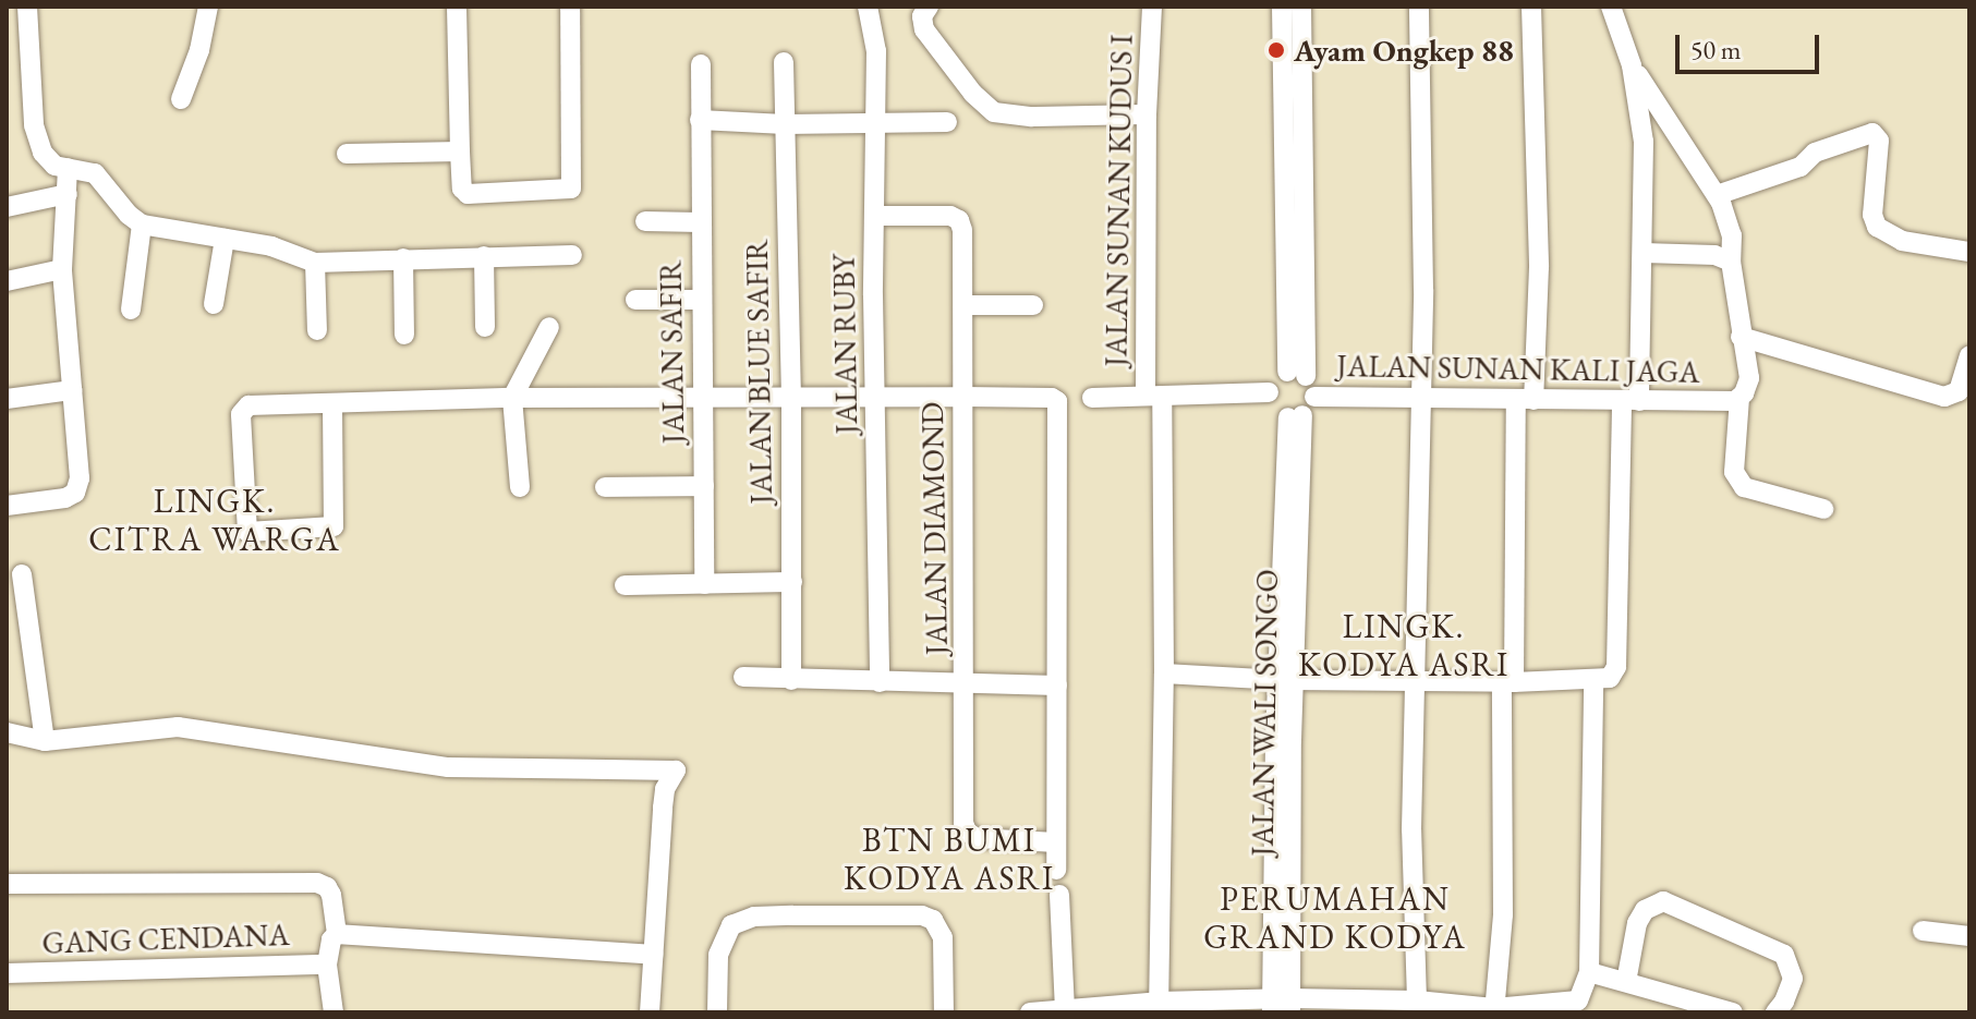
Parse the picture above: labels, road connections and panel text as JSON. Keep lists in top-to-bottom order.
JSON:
{
  "streets": {
    "street": [
      "JALAN SUNAN KUDUS I",
      "JALAN RUBY",
      "JALAN SAFIR",
      "JALAN SUNAN KALI JAGA",
      "JALAN BLUE SAFIR",
      "JALAN DIAMOND",
      "JALAN WALI SONGO",
      "GANG CENDANA"
    ]
  },
  "crossings": [
    ["JALAN RUBY", "JALAN DIAMOND"],
    ["JALAN SUNAN KALI JAGA", "JALAN WALI SONGO"]
  ],
  "districts": [
    "LINGK. CITRA WARGA",
    "LINGK. KODYA ASRI",
    "BTN BUMI KODYA ASRI",
    "PERUMAHAN GRAND KODYA"
  ],
  "places": ["Ayam Ongkep 88"],
  "scale_bar": "50 m"
}
